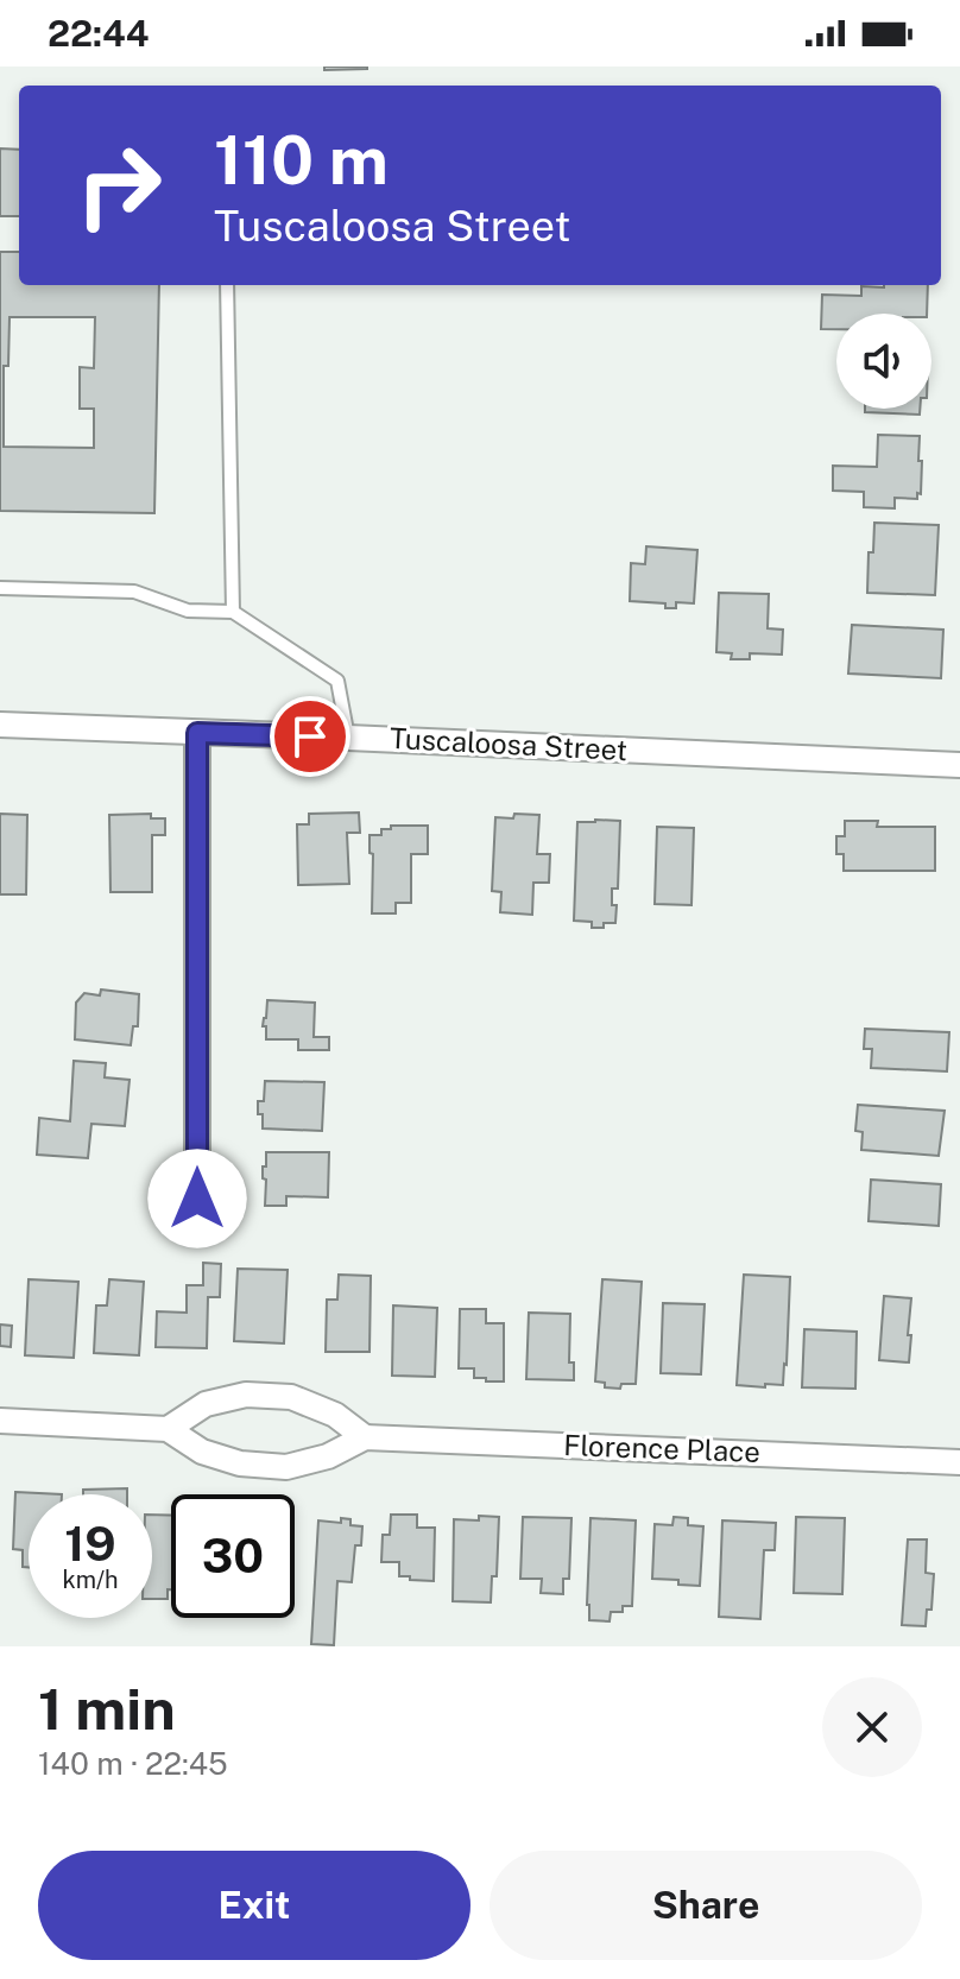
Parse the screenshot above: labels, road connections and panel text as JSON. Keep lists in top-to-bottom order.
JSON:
{
  "streets": {
    "street": ["Tuscaloosa Street", "Florence Place"]
  },
  "page": {
    "status": "22:44",
    "turn": ["110 m", "Tuscaloosa Street"],
    "speed": "19 km/h",
    "limit": "30",
    "heading": ["1 min", "140 m · 22:45"],
    "buttons": ["Exit", "Share"]
  }
}
